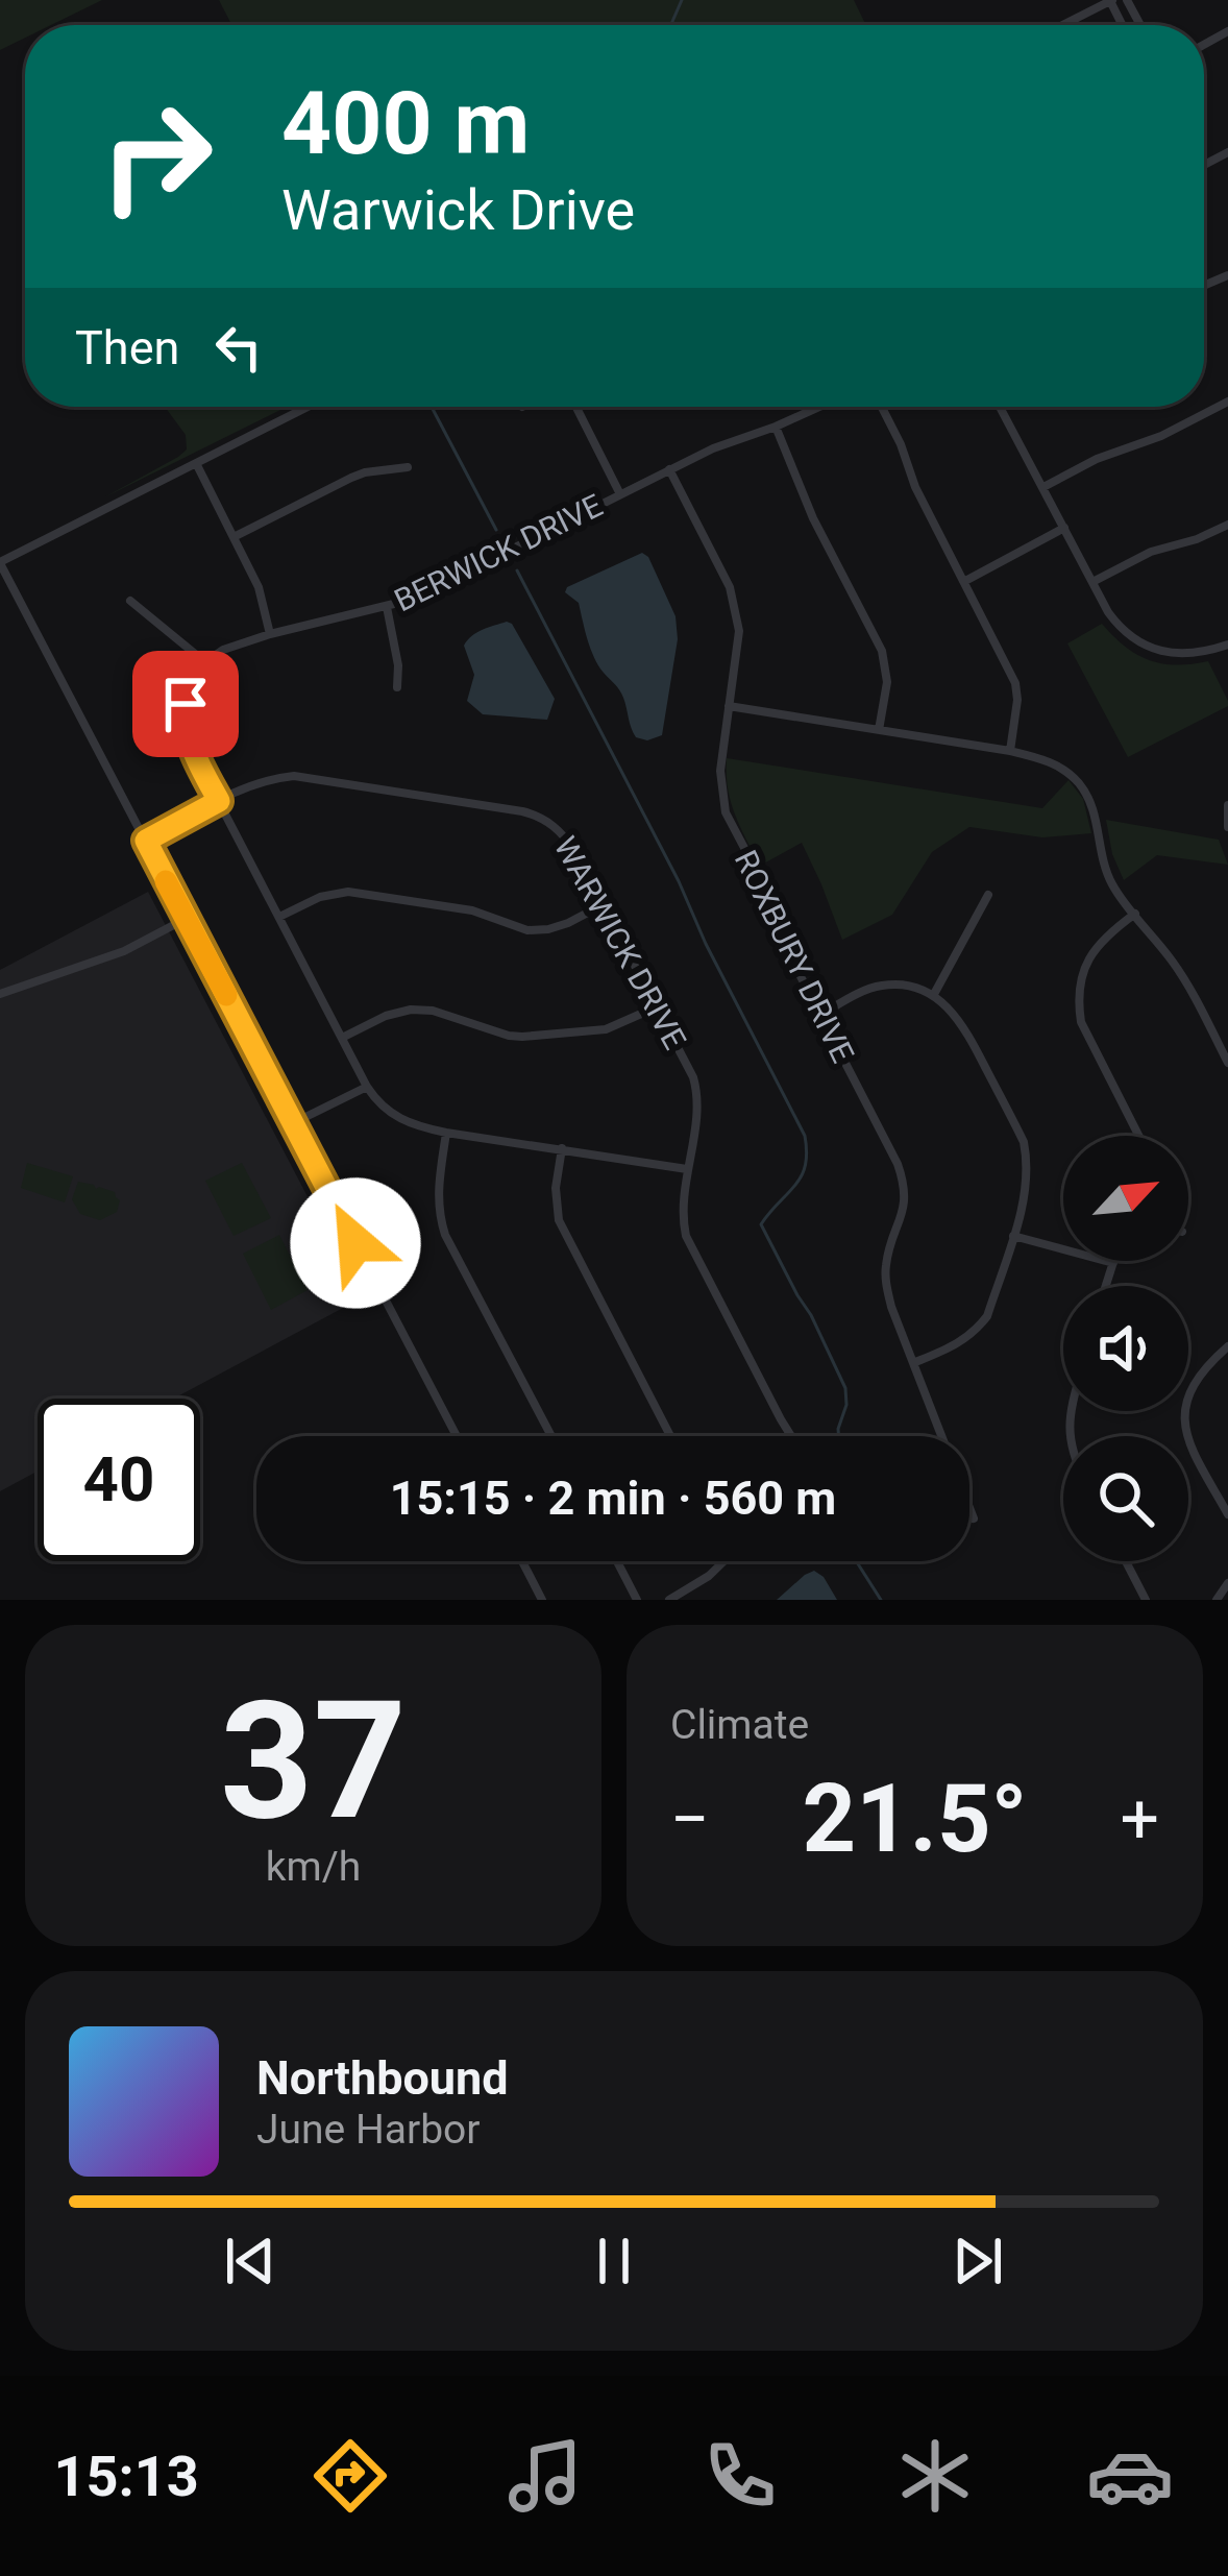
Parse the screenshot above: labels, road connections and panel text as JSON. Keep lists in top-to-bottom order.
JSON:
{
  "streets": {
    "street": ["BERWICK DRIVE", "WARWICK DRIVE", "ROXBURY DRIVE"]
  },
  "crossings": [
    ["BERWICK DRIVE", "ROXBURY DRIVE"]
  ],
  "north": "top right",
  "page": {
    "turn": ["400 m", "Warwick Drive"],
    "then": "Then",
    "limit": "40",
    "trip": "15:15 · 2 min · 560 m",
    "tile": [
      ["37", "km/h"],
      "Climate"
    ],
    "heat": ["−", "21.5°", "+"],
    "song": ["Northbound", "June Harbor"],
    "tabs": "15:13"
  }
}
